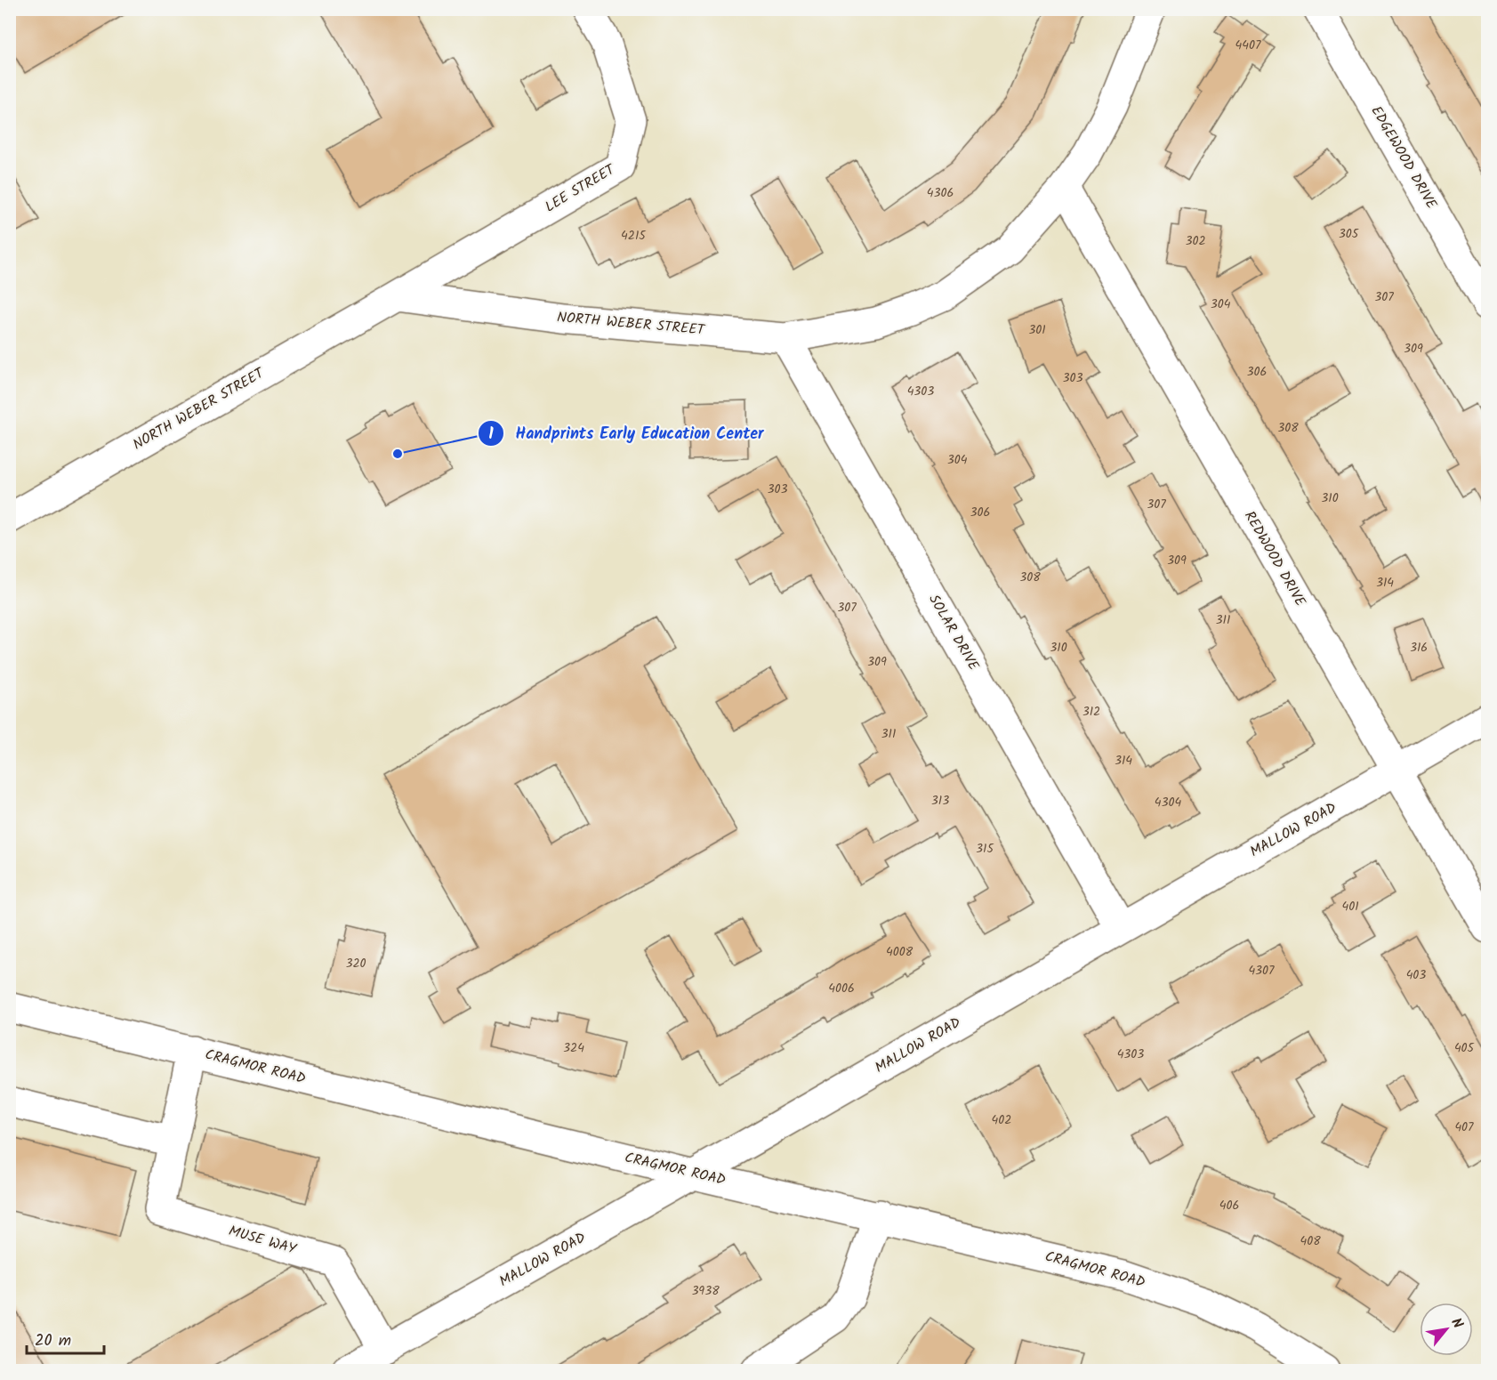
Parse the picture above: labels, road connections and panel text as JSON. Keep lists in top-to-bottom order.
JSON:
{
  "streets": {
    "street": [
      "EDGEWOOD DRIVE",
      "LEE STREET",
      "NORTH WEBER STREET",
      "REDWOOD DRIVE",
      "SOLAR DRIVE",
      "MALLOW ROAD",
      "CRAGMOR ROAD",
      "MUSE WAY"
    ]
  },
  "crossings": [
    ["LEE STREET", "NORTH WEBER STREET"],
    ["NORTH WEBER STREET", "REDWOOD DRIVE"],
    ["NORTH WEBER STREET", "SOLAR DRIVE"],
    ["REDWOOD DRIVE", "MALLOW ROAD"],
    ["SOLAR DRIVE", "MALLOW ROAD"],
    ["MALLOW ROAD", "CRAGMOR ROAD"],
    ["MALLOW ROAD", "MUSE WAY"],
    ["CRAGMOR ROAD", "MUSE WAY"]
  ],
  "places": ["Handprints Early Education Center"],
  "house_numbers": [
    "4407",
    "4306",
    "305",
    "4215",
    "302",
    "307",
    "304",
    "301",
    "309",
    "306",
    "303",
    "4303",
    "308",
    "304",
    "303",
    "310",
    "307",
    "306",
    "309",
    "308",
    "314",
    "307",
    "311",
    "310",
    "316",
    "309",
    "312",
    "311",
    "314",
    "313",
    "4304",
    "315",
    "401",
    "4008",
    "320",
    "4307",
    "403",
    "4006",
    "324",
    "405",
    "4303",
    "402",
    "407",
    "406",
    "408",
    "3938"
  ],
  "scale_bar": "20 m",
  "north": "top right"
}
